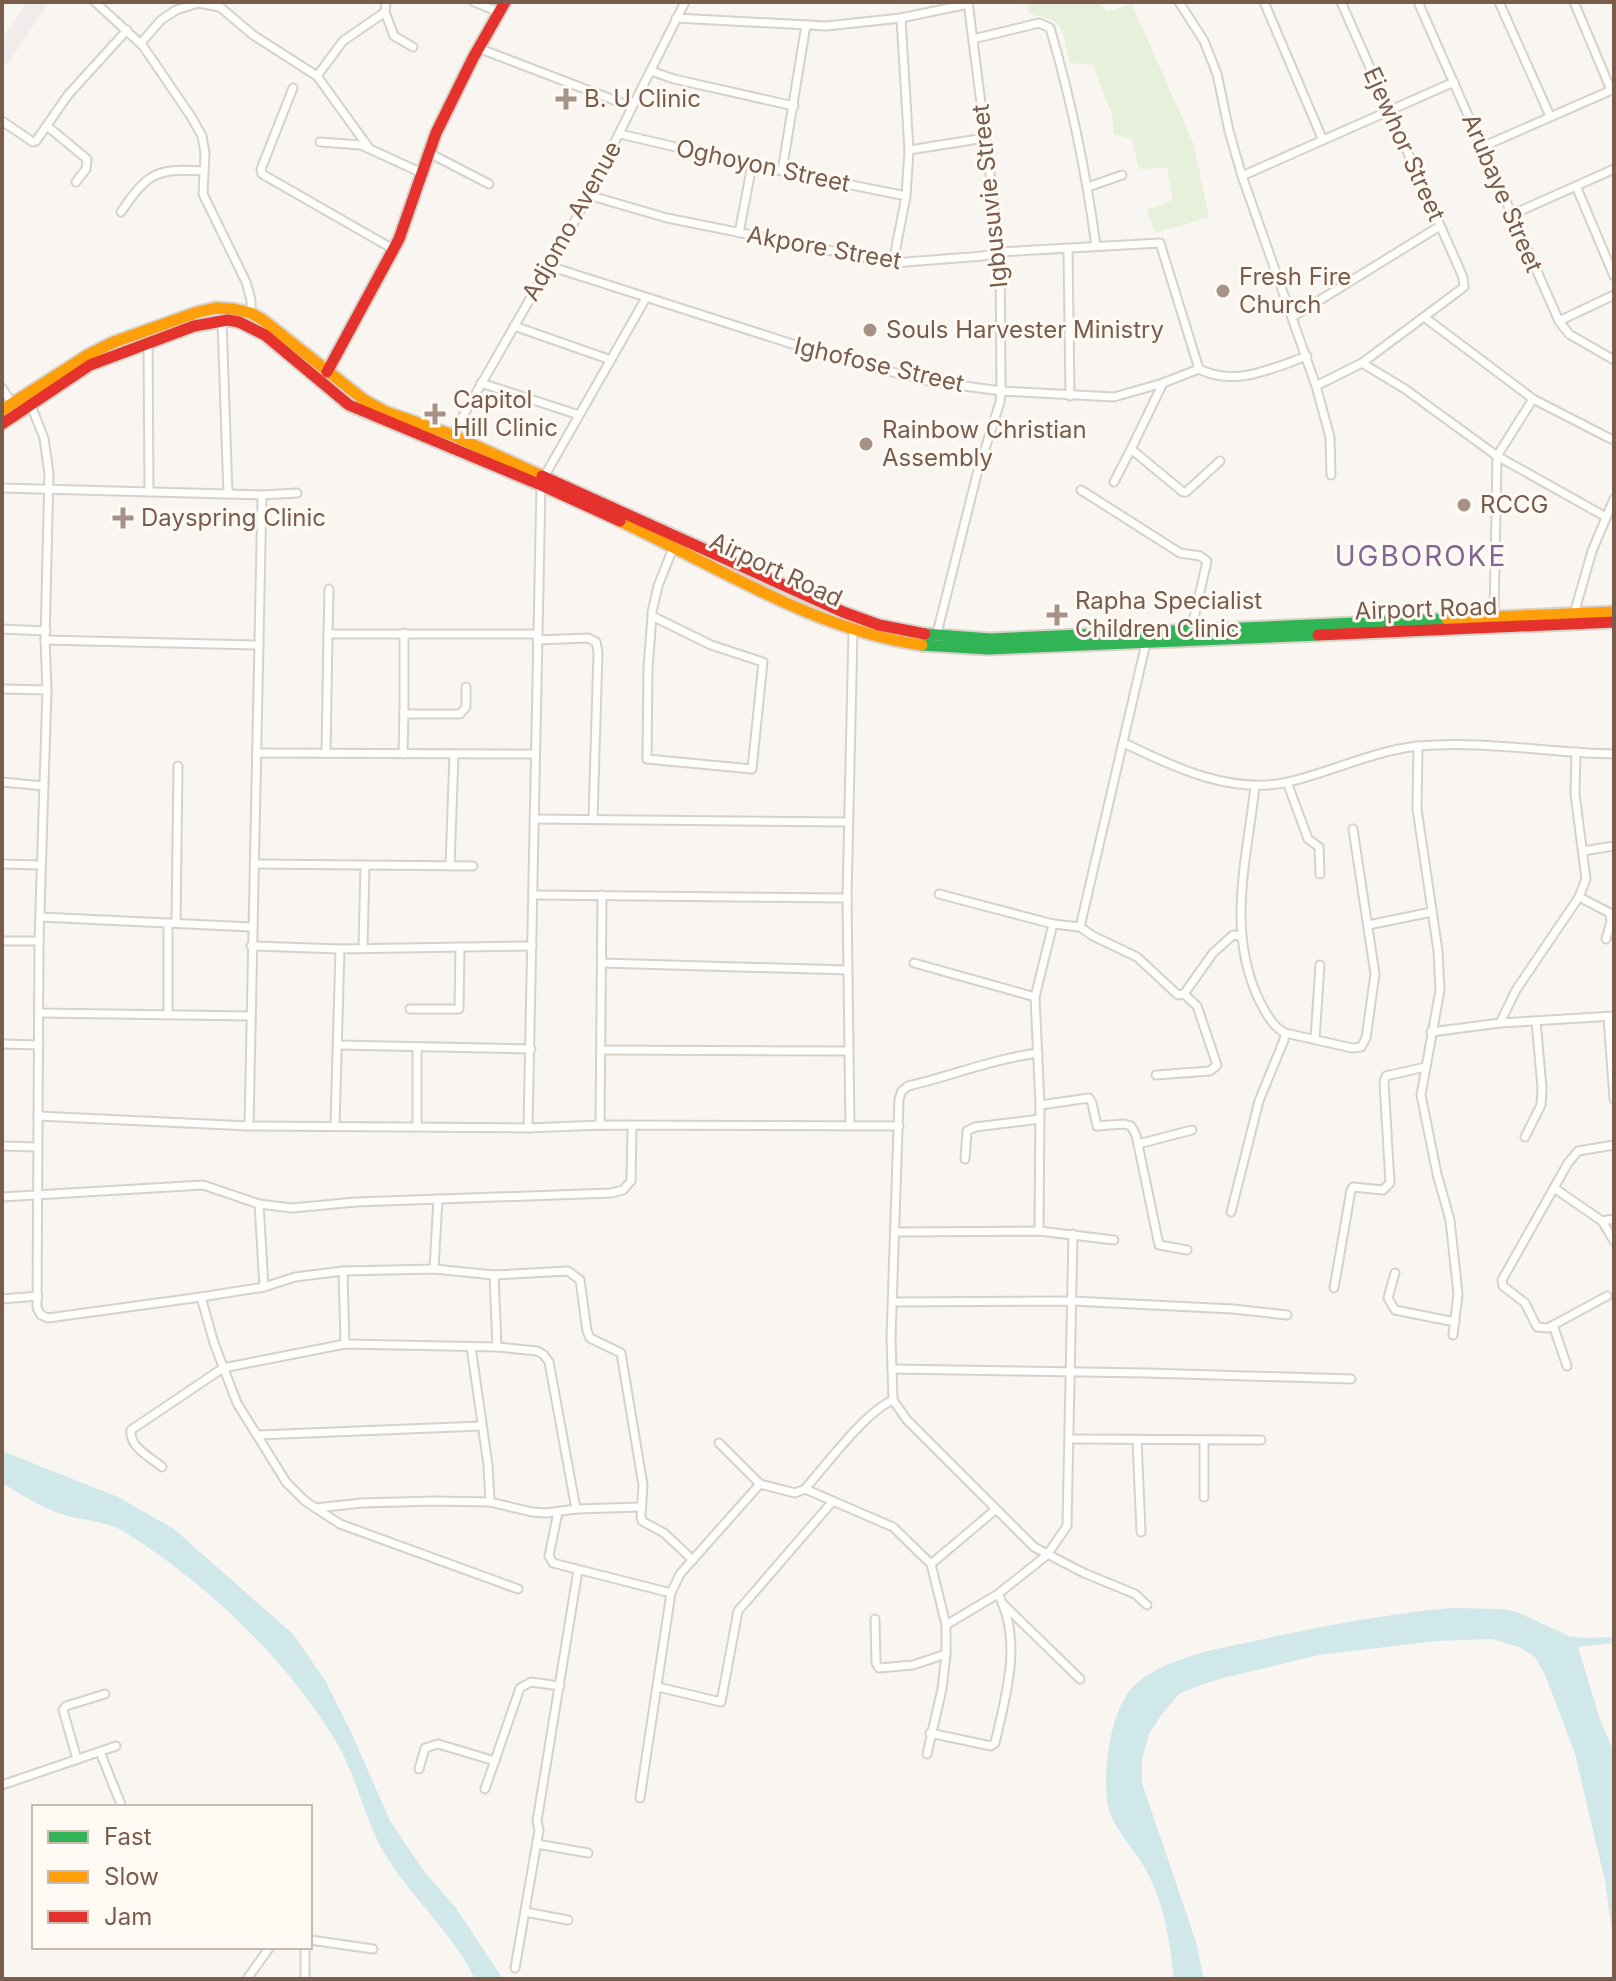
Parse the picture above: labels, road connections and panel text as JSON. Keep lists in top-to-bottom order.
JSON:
{
  "streets": {
    "main road": ["Airport Road"],
    "street": [
      "Ejewhor Street",
      "Oghoyon Street",
      "Arubaye Street",
      "Igbusuvie Street",
      "Adjomo Avenue",
      "Akpore Street",
      "Ighofose Street"
    ]
  },
  "crossings": [
    ["Oghoyon Street", "Adjomo Avenue"],
    ["Igbusuvie Street", "Akpore Street"],
    ["Igbusuvie Street", "Ighofose Street"],
    ["Igbusuvie Street", "Airport Road"],
    ["Adjomo Avenue", "Akpore Street"],
    ["Adjomo Avenue", "Ighofose Street"],
    ["Adjomo Avenue", "Airport Road"],
    ["Akpore Street", "Ighofose Street"]
  ],
  "districts": ["UGBOROKE"],
  "places": {
    "health": [
      "B. U Clinic",
      "Capitol Hill Clinic",
      "Dayspring Clinic",
      "Rapha Specialist Children Clinic"
    ],
    "other": [
      "Fresh Fire Church",
      "Souls Harvester Ministry",
      "Rainbow Christian Assembly",
      "RCCG"
    ]
  },
  "legend": ["Fast", "Slow", "Jam"]
}
